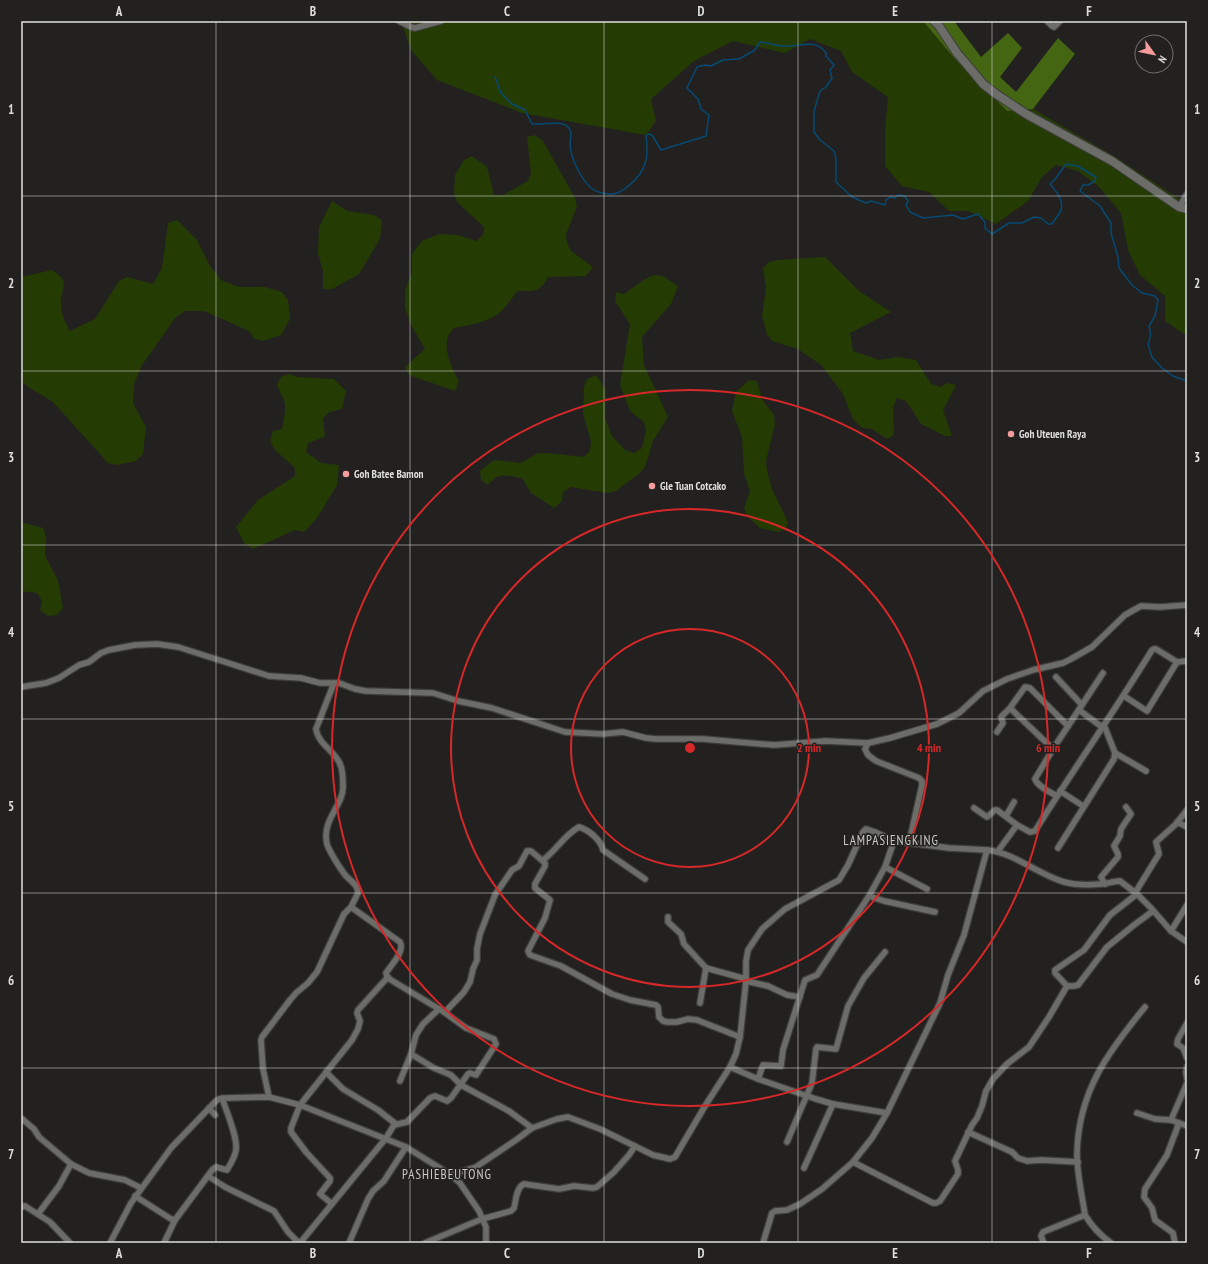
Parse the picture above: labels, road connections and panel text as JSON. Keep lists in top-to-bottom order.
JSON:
{
  "districts": ["LAMPASIENGKING", "PASHIEBEUTONG"],
  "places": ["Goh Uteuen Raya", "Goh Batee Bamon", "Gle Tuan Cotcako"],
  "north": "bottom right",
  "grid": {
    "columns": [
      "A",
      "B",
      "C",
      "D",
      "E",
      "F"
    ],
    "rows": [
      "1",
      "2",
      "3",
      "4",
      "5",
      "6",
      "7"
    ]
  },
  "rings": ["2 min", "4 min", "6 min"]
}
